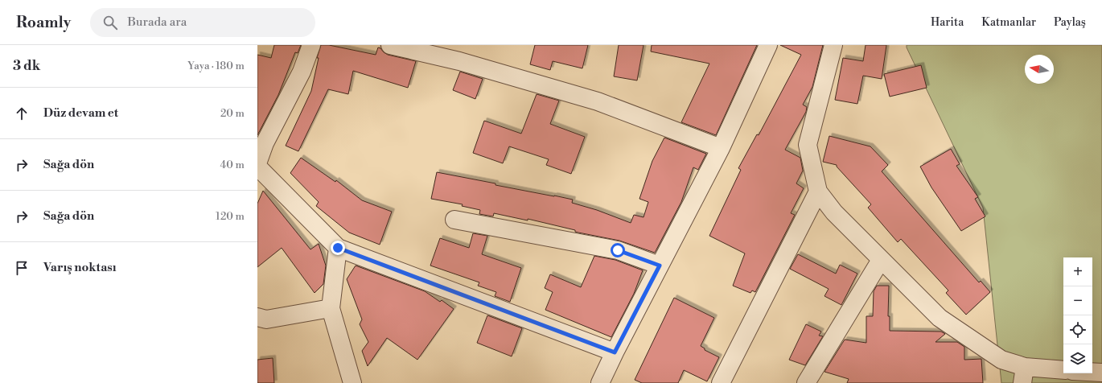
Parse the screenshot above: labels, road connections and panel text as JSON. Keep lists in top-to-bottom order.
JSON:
{
  "north": "left",
  "page": {
    "header": "Roamly",
    "search": "Burada ara",
    "nav": ["Harita", "Katmanlar", "Paylaş"],
    "heading": ["3 dk", "Yaya · 180 m"],
    "list": [
      ["Düz devam et", "20 m"],
      ["Sağa dön", "40 m"],
      ["Sağa dön", "120 m"],
      "Varış noktası"
    ],
    "map_buttons": ["+", "−"]
  }
}
